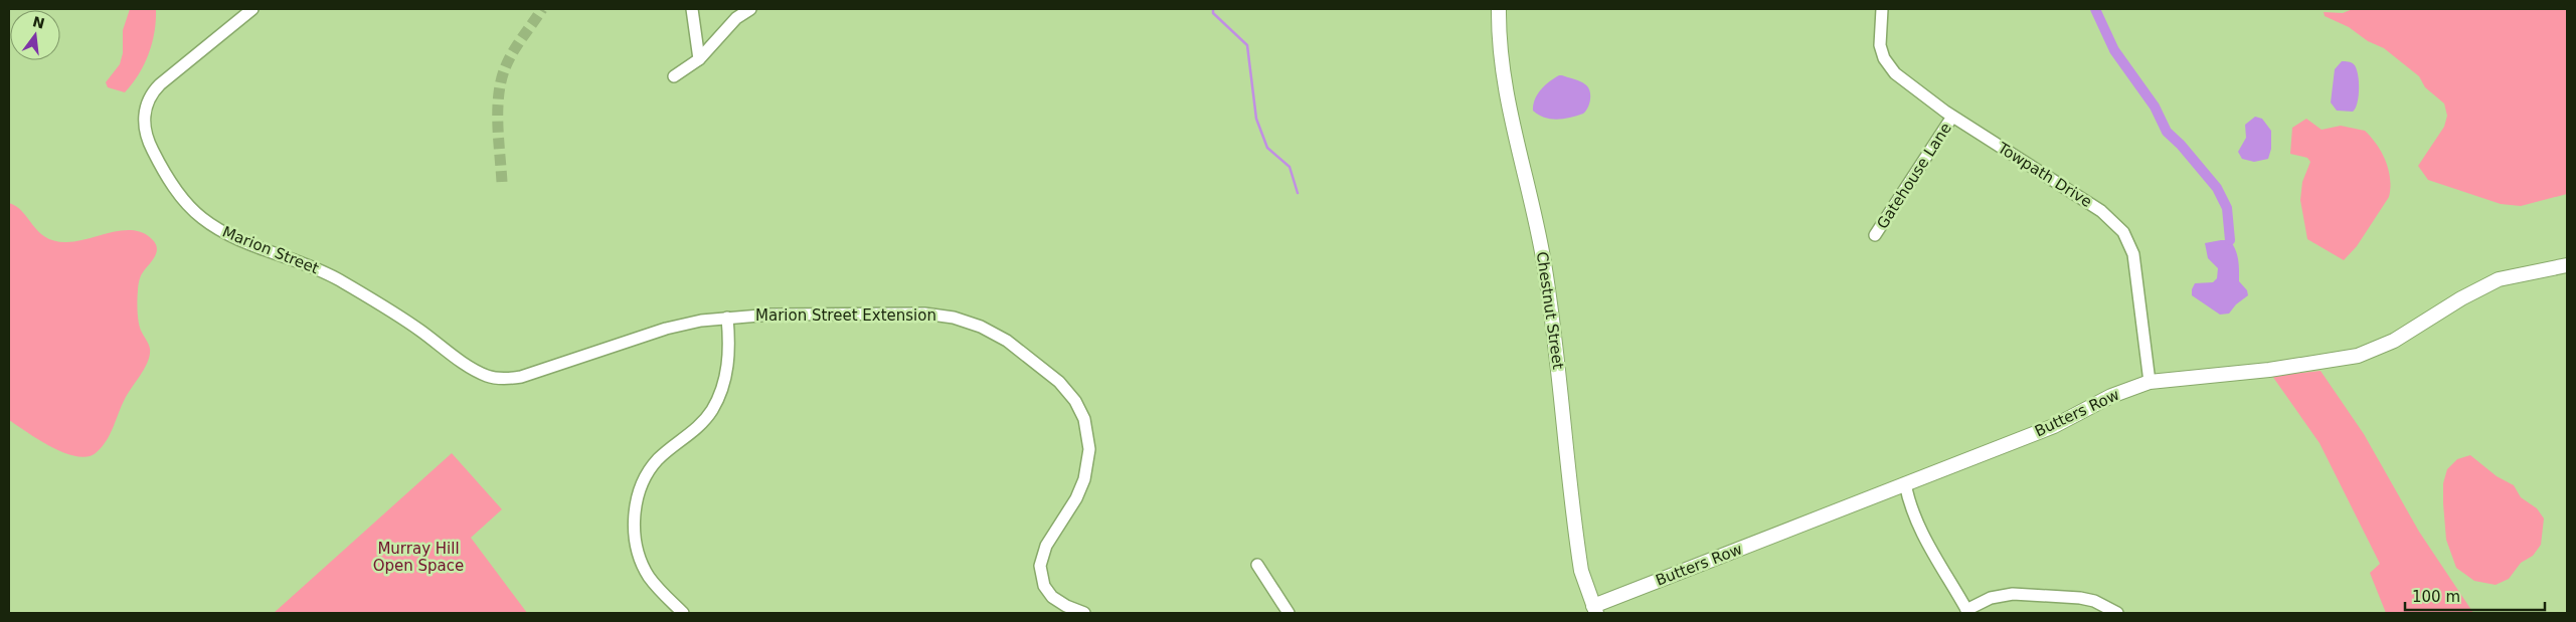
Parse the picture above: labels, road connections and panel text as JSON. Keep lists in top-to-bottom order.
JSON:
{
  "streets": {
    "street": [
      "Towpath Drive",
      "Gatehouse Lane",
      "Marion Street",
      "Chestnut Street",
      "Marion Street Extension",
      "Butters Row"
    ]
  },
  "crossings": [
    ["Towpath Drive", "Gatehouse Lane"],
    ["Towpath Drive", "Butters Row"],
    ["Marion Street", "Marion Street Extension"],
    ["Chestnut Street", "Butters Row"]
  ],
  "parks": ["Murray Hill Open Space"],
  "scale_bar": "100 m",
  "north": "top"
}
